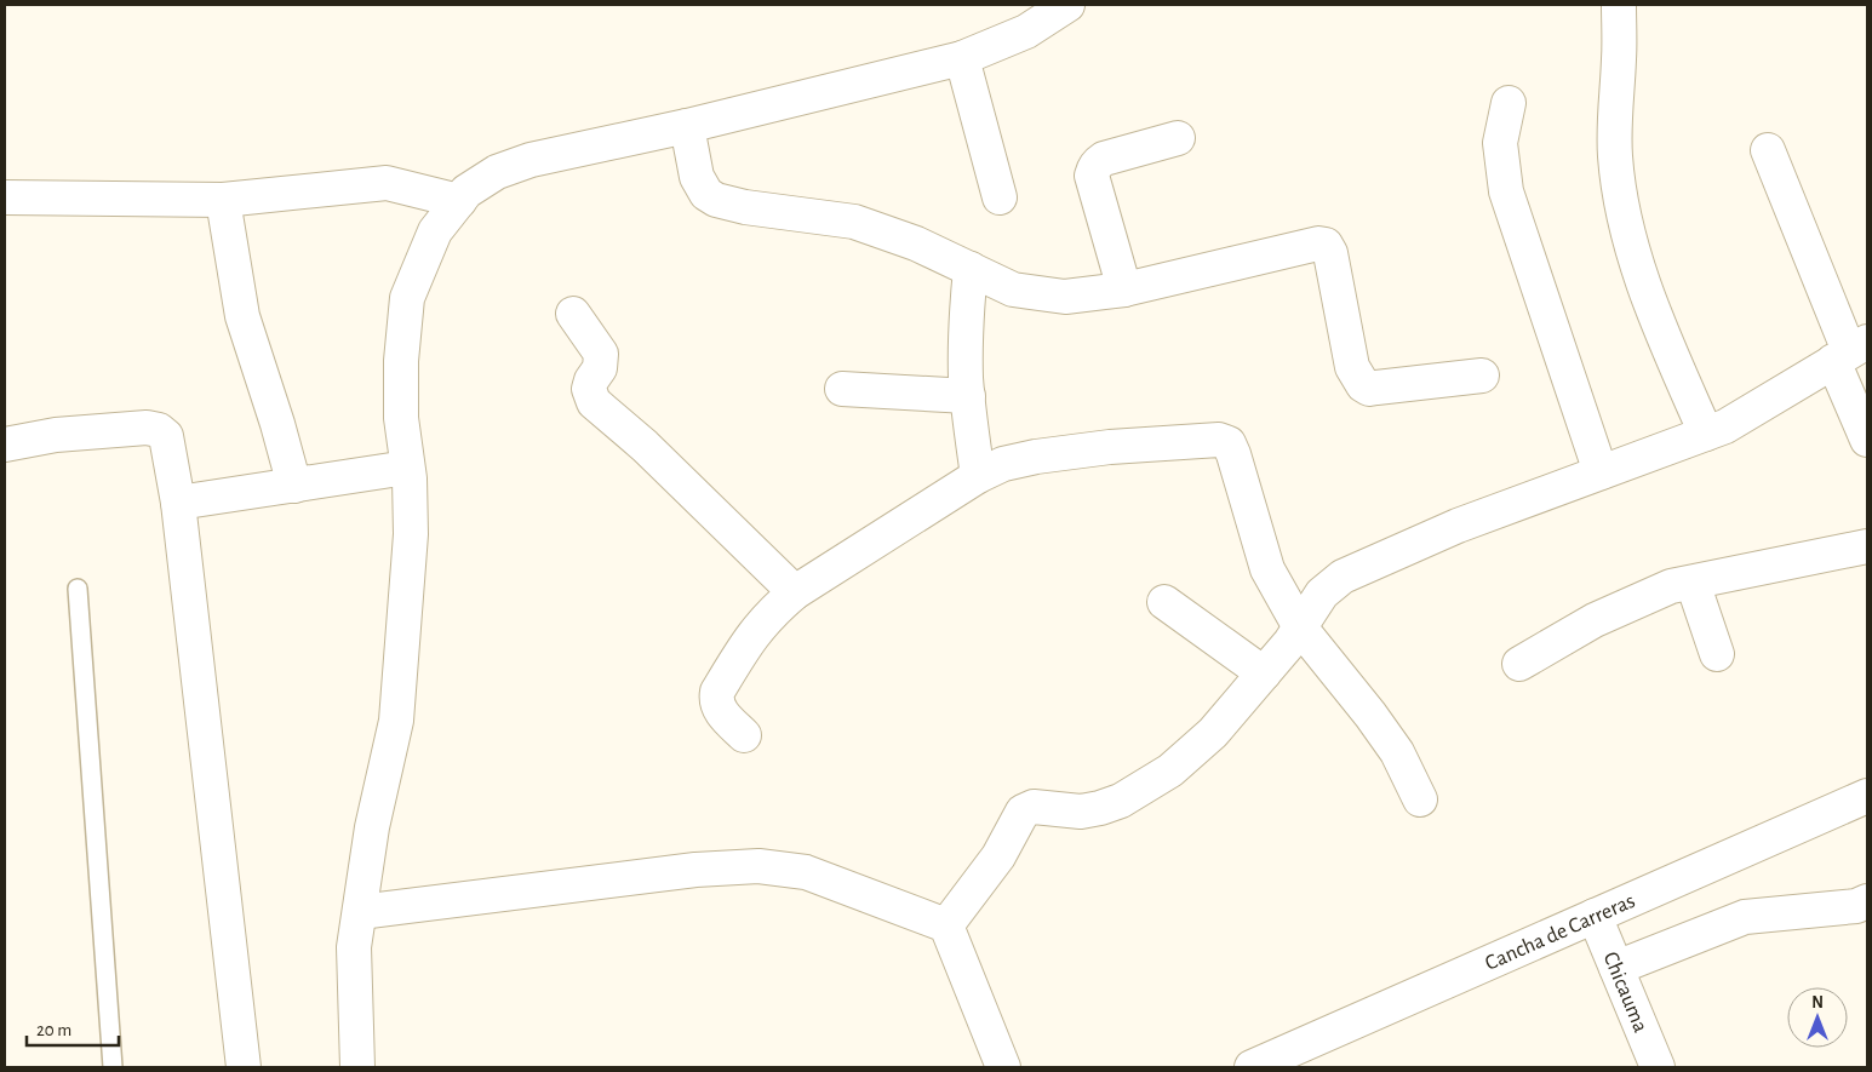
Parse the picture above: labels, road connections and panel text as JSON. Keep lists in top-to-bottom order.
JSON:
{
  "streets": {
    "street": ["Cancha de Carreras", "Chicauma"]
  },
  "crossings": [
    ["Cancha de Carreras", "Chicauma"]
  ],
  "scale_bar": "20 m",
  "north": "top"
}
